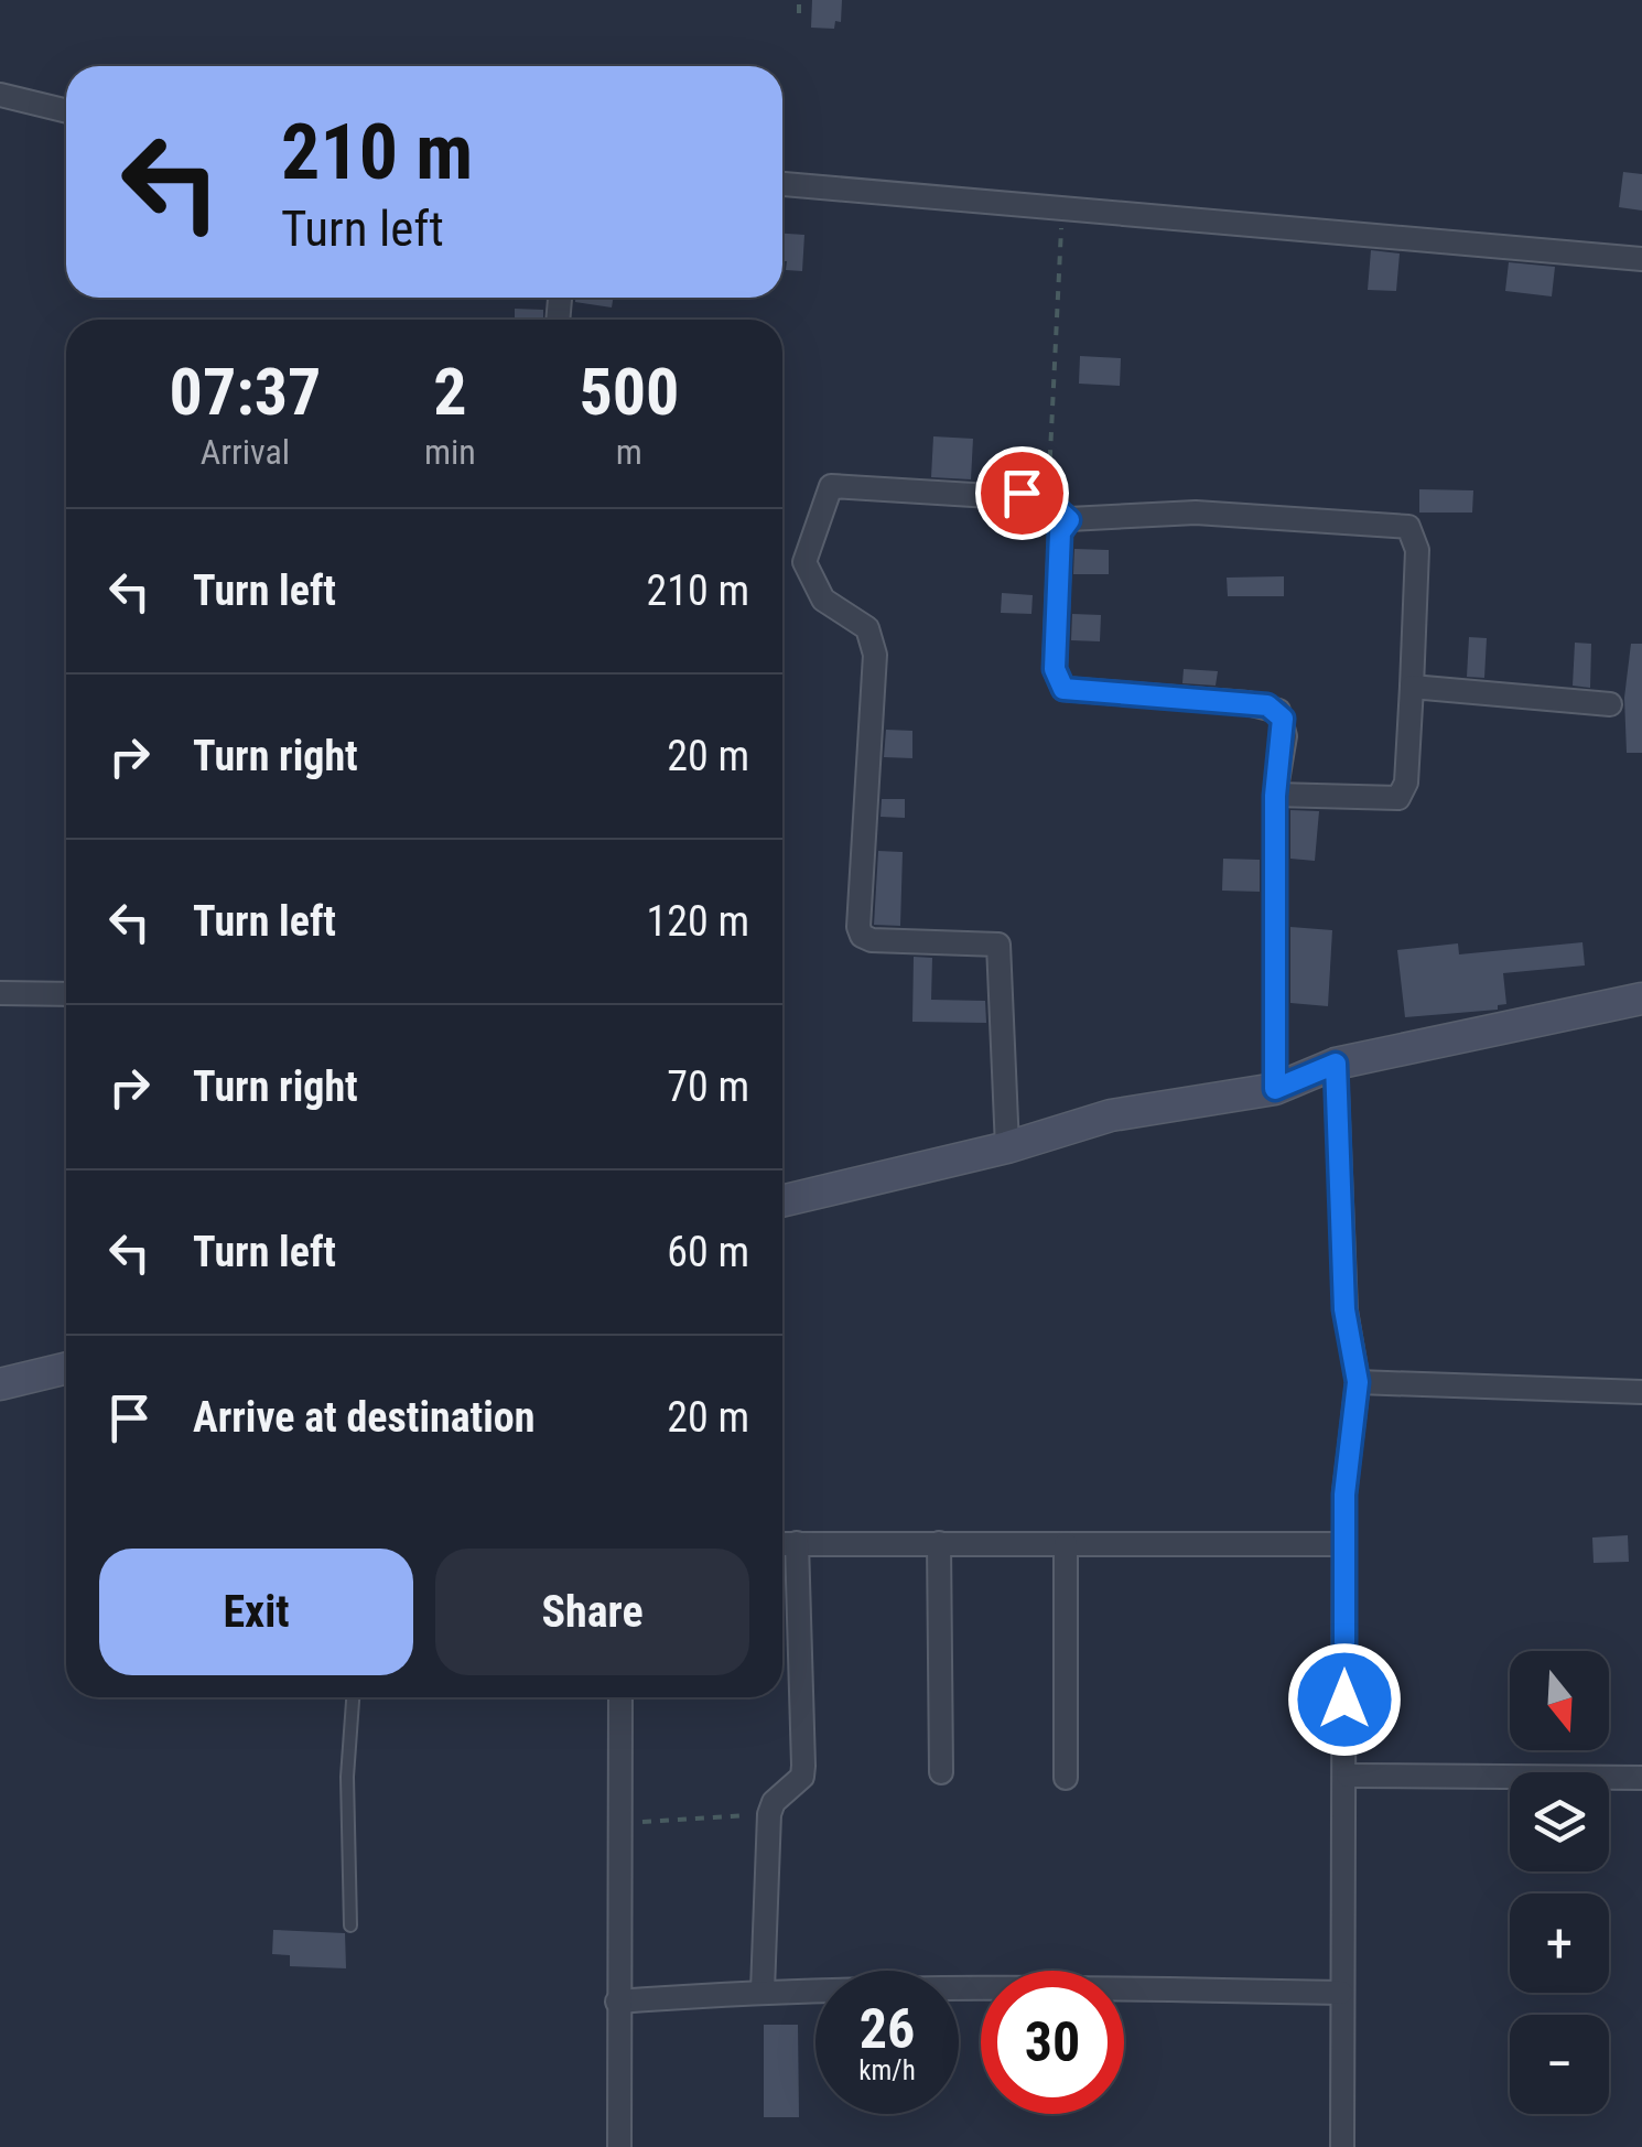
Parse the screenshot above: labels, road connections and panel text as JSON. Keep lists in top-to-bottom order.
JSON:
{
  "north": "bottom",
  "page": {
    "turn": ["210 m", "Turn left"],
    "eta": [
      "07:37",
      "Arrival",
      "2",
      "min",
      "500",
      "m"
    ],
    "list": [
      {
        "name": "Turn left",
        "value": "210 m"
      },
      {
        "name": "Turn right",
        "value": "20 m"
      },
      {
        "name": "Turn left",
        "value": "120 m"
      },
      {
        "name": "Turn right",
        "value": "70 m"
      },
      {
        "name": "Turn left",
        "value": "60 m"
      },
      {
        "name": "Arrive at destination",
        "value": "20 m"
      }
    ],
    "buttons": ["Exit", "Share"],
    "map_buttons": ["+", "−"],
    "speed": "26 km/h",
    "limit": "30"
  }
}
